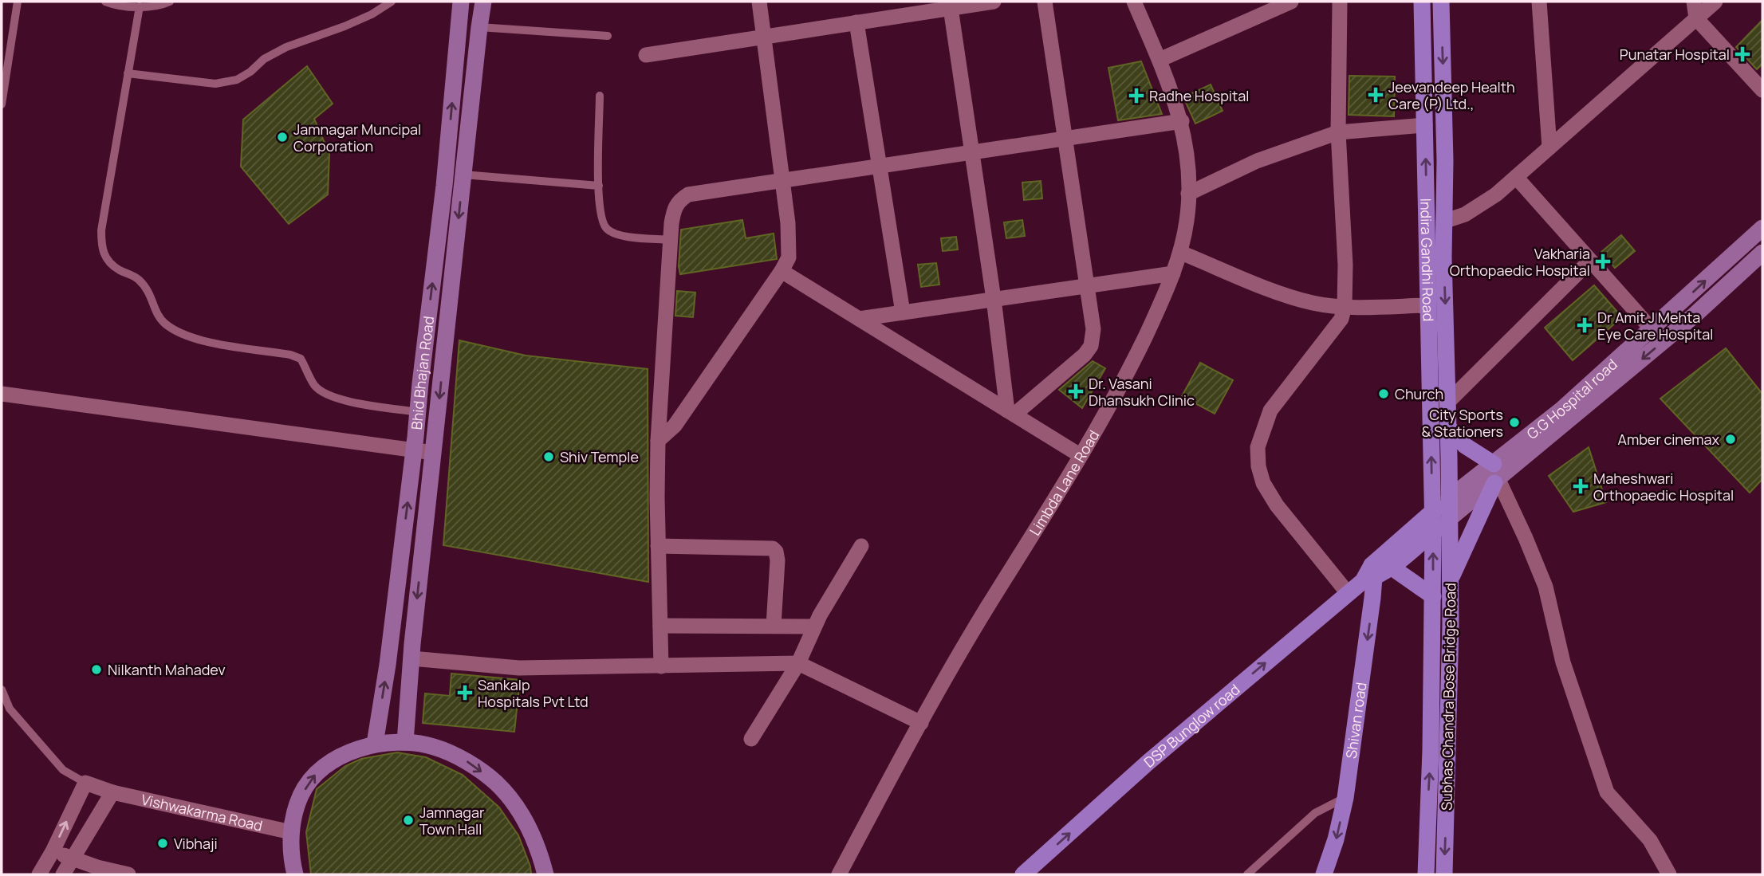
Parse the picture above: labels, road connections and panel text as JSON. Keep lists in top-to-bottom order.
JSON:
{
  "streets": {
    "main road": [
      "Indira Gandhi Road",
      "Bhid Bhajan Road",
      "G.G Hospital road",
      "Subhas Chandra Bose Bridge Road",
      "Shivan road",
      "DSP Bunglow road"
    ],
    "street": ["Limbda Lane Road", "Vishwakarma Road"]
  },
  "crossings": [
    ["Indira Gandhi Road", "G.G Hospital road"],
    ["Indira Gandhi Road", "Subhas Chandra Bose Bridge Road"],
    ["Indira Gandhi Road", "DSP Bunglow road"],
    ["G.G Hospital road", "Subhas Chandra Bose Bridge Road"],
    ["G.G Hospital road", "DSP Bunglow road"],
    ["Subhas Chandra Bose Bridge Road", "DSP Bunglow road"],
    ["Shivan road", "DSP Bunglow road"]
  ],
  "one_way": ["Shivan road", "DSP Bunglow road"],
  "places": {
    "health": [
      "Punatar Hospital",
      "Jeevandeep Health Care (P) Ltd.,",
      "Radhe Hospital",
      "Vakharia Orthopaedic Hospital",
      "Dr Amit J Mehta Eye Care Hospital",
      "Dr. Vasani Dhansukh Clinic",
      "Maheshwari Orthopaedic Hospital",
      "Sankalp Hospitals Pvt Ltd"
    ],
    "other": [
      "Jamnagar Muncipal Corporation",
      "Church",
      "City Sports & Stationers",
      "Amber cinemax",
      "Shiv Temple",
      "Nilkanth Mahadev",
      "Jamnagar Town Hall",
      "Vibhaji"
    ]
  }
}
